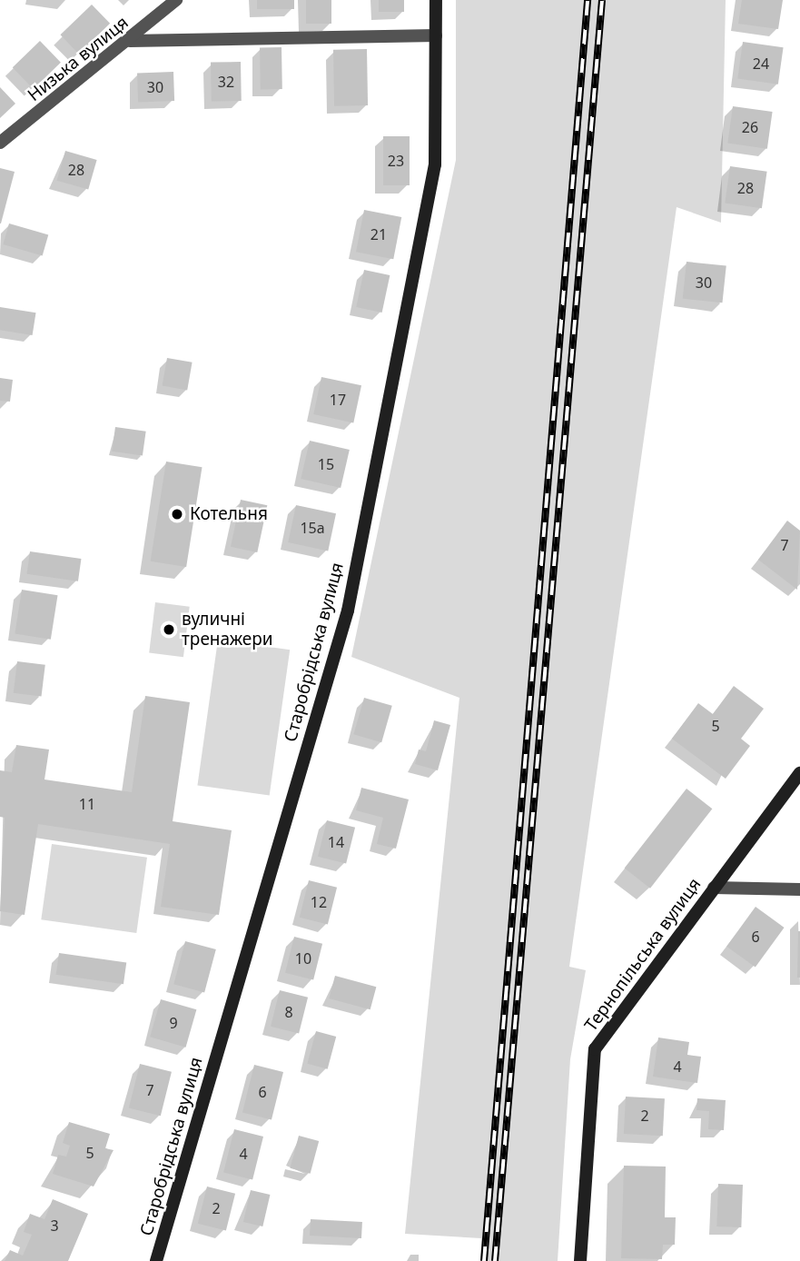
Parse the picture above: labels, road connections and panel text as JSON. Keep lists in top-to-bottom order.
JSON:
{
  "streets": {
    "street": ["Низька вулиця", "Старобрідська вулиця", "Тернопільська вулиця"]
  },
  "places": ["Котельня", "вуличні тренажери"],
  "house_numbers": [
    "24",
    "32",
    "30",
    "26",
    "23",
    "28",
    "28",
    "21",
    "30",
    "17",
    "15",
    "15а",
    "7",
    "5",
    "11",
    "14",
    "12",
    "6",
    "10",
    "8",
    "9",
    "4",
    "7",
    "6",
    "2",
    "5",
    "4",
    "2",
    "3"
  ]
}
